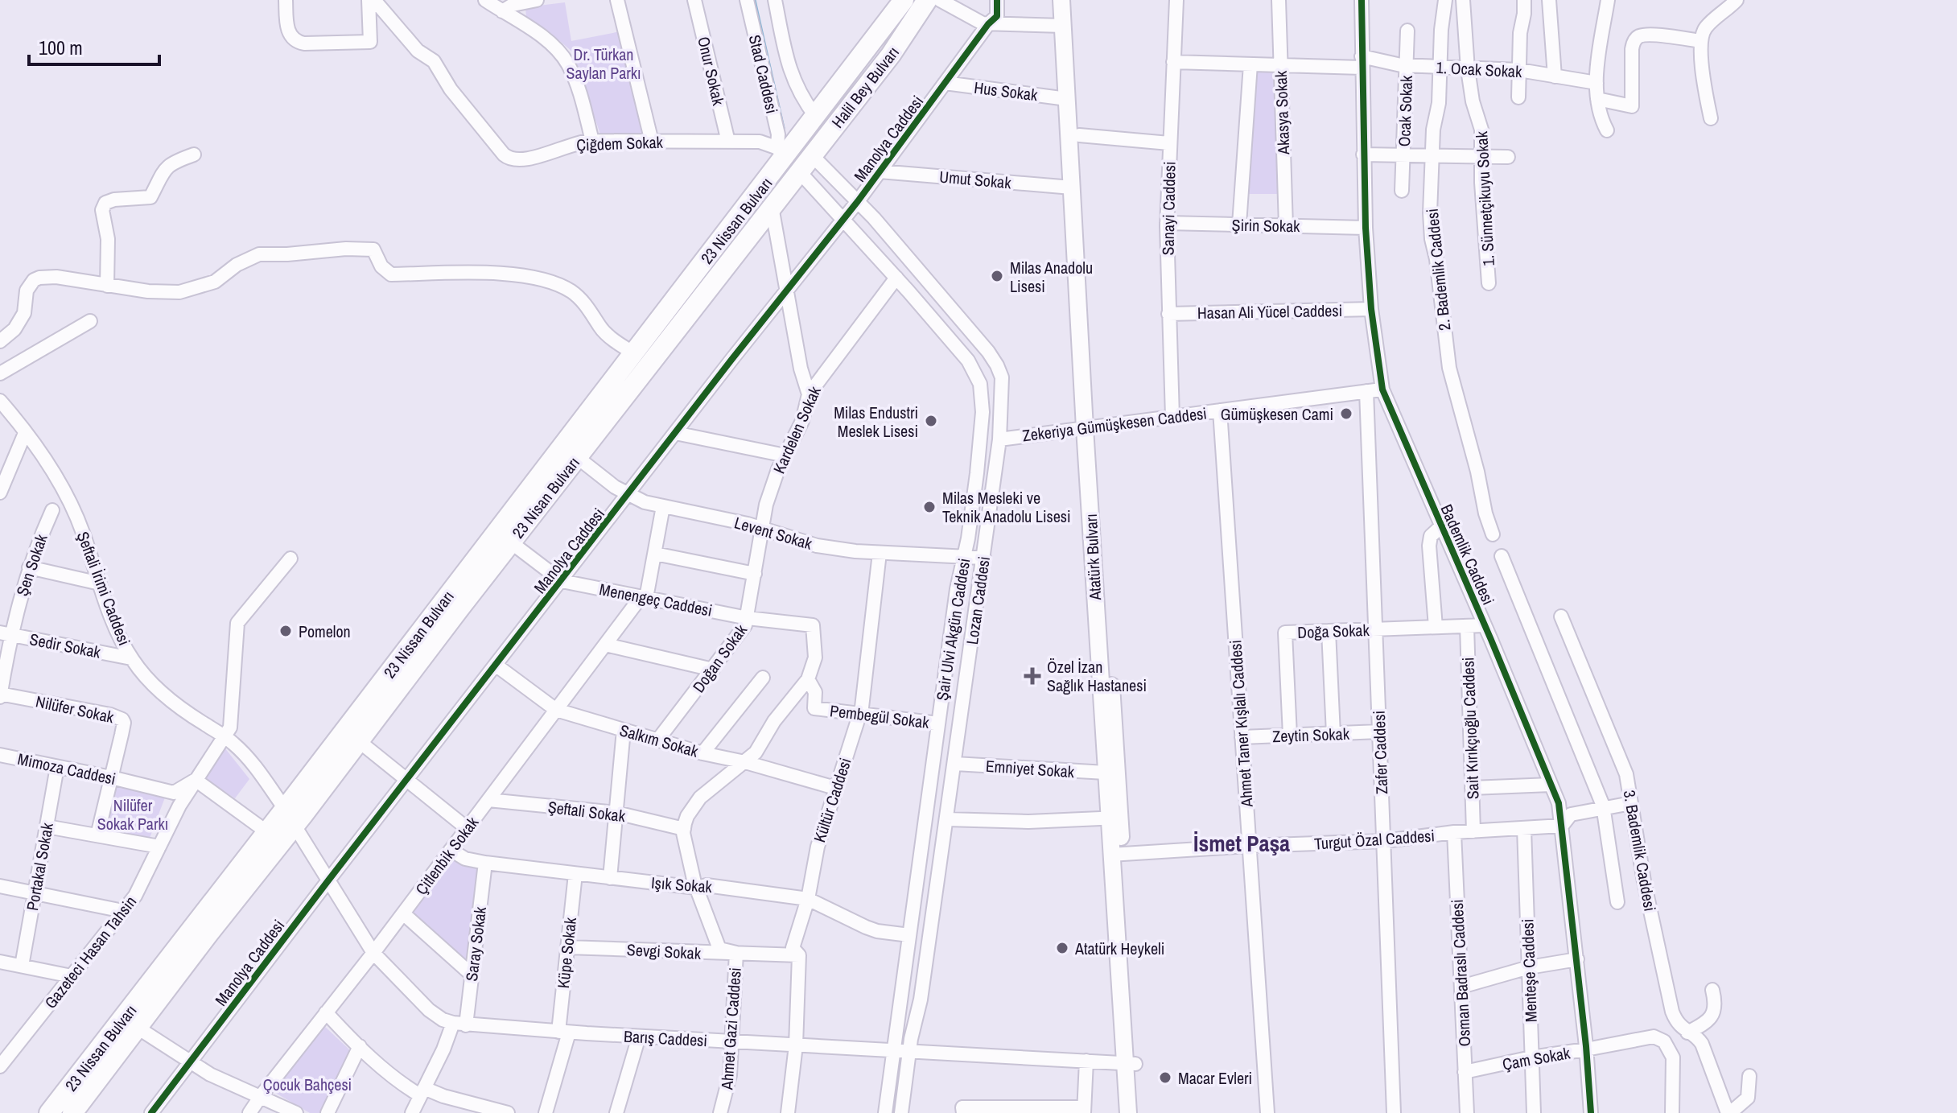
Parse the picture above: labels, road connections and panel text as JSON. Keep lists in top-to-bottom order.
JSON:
{
  "streets": {
    "highway": ["Halil Bey Bulvarı", "23 Nissan Bulvarı", "23 Nisan Bulvarı"],
    "main road": ["Atatürk Bulvarı"],
    "street": [
      "1. Ocak Sokak",
      "Onur Sokak",
      "Stad Caddesi",
      "Hus Sokak",
      "Ocak Sokak",
      "Akasya Sokak",
      "Manolya Caddesi",
      "Çiğdem Sokak",
      "Umut Sokak",
      "1. Sünnetçikuyu Sokak",
      "Sanayi Caddesi",
      "Şirin Sokak",
      "2. Bademlik Caddesi",
      "Hasan Ali Yücel Caddesi",
      "Zekeriya Gümüşkesen Caddesi",
      "Kardelen Sokak",
      "Levent Sokak",
      "Bademlik Caddesi",
      "Şen Sokak",
      "Şeftali İrimi Caddesi",
      "Menengeç Caddesi",
      "Lozan Caddesi",
      "Şair Ulvi Akgün Caddesi",
      "Doğa Sokak",
      "Sedir Sokak",
      "Doğan Sokak",
      "Nilüfer Sokak",
      "Pembegül Sokak",
      "Ahmet Taner Kışlalı Caddesi",
      "Sait Kırıkçıoğlu Caddesi",
      "Zeytin Sokak",
      "Salkım Sokak",
      "Zafer Caddesi",
      "Mimoza Caddesi",
      "Emniyet Sokak",
      "Kültür Caddesi",
      "Şeftali Sokak",
      "Turgut Özal Caddesi",
      "3. Bademlik Caddesi",
      "Çitlenbik Sokak",
      "Portakal Sokak",
      "Işık Sokak",
      "Saray Sokak",
      "Sevgi Sokak",
      "Gazeteci Hasan Tahsin",
      "Küpe Sokak",
      "Menteşe Caddesi",
      "Osman Badraslı Caddesi",
      "Ahmet Gazi Caddesi",
      "Barış Caddesi",
      "Çam Sokak"
    ]
  },
  "crossings": [
    ["1. Ocak Sokak", "Ocak Sokak"],
    ["1. Ocak Sokak", "Akasya Sokak"],
    ["1. Ocak Sokak", "1. Sünnetçikuyu Sokak"],
    ["1. Ocak Sokak", "Sanayi Caddesi"],
    ["1. Ocak Sokak", "2. Bademlik Caddesi"],
    ["1. Ocak Sokak", "Bademlik Caddesi"],
    ["Onur Sokak", "Çiğdem Sokak"],
    ["Stad Caddesi", "Halil Bey Bulvarı"],
    ["Stad Caddesi", "Çiğdem Sokak"],
    ["Stad Caddesi", "23 Nissan Bulvarı"],
    ["Halil Bey Bulvarı", "Çiğdem Sokak"],
    ["Halil Bey Bulvarı", "23 Nissan Bulvarı"],
    ["Halil Bey Bulvarı", "23 Nisan Bulvarı"],
    ["Halil Bey Bulvarı", "Lozan Caddesi"],
    ["Halil Bey Bulvarı", "Şair Ulvi Akgün Caddesi"],
    ["Hus Sokak", "Manolya Caddesi"],
    ["Hus Sokak", "Atatürk Bulvarı"],
    ["Akasya Sokak", "Şirin Sokak"],
    ["Manolya Caddesi", "Umut Sokak"],
    ["Manolya Caddesi", "Levent Sokak"],
    ["Manolya Caddesi", "Menengeç Caddesi"],
    ["Manolya Caddesi", "Lozan Caddesi"],
    ["Manolya Caddesi", "Şair Ulvi Akgün Caddesi"],
    ["Manolya Caddesi", "Salkım Sokak"],
    ["Manolya Caddesi", "Barış Caddesi"],
    ["Çiğdem Sokak", "23 Nissan Bulvarı"],
    ["Umut Sokak", "Atatürk Bulvarı"],
    ["Sanayi Caddesi", "Şirin Sokak"],
    ["Sanayi Caddesi", "Hasan Ali Yücel Caddesi"],
    ["Sanayi Caddesi", "Zekeriya Gümüşkesen Caddesi"],
    ["23 Nissan Bulvarı", "23 Nisan Bulvarı"],
    ["23 Nissan Bulvarı", "Şeftali İrimi Caddesi"],
    ["23 Nissan Bulvarı", "Barış Caddesi"],
    ["Şirin Sokak", "Bademlik Caddesi"],
    ["Hasan Ali Yücel Caddesi", "Bademlik Caddesi"],
    ["Zekeriya Gümüşkesen Caddesi", "Bademlik Caddesi"],
    ["Zekeriya Gümüşkesen Caddesi", "Atatürk Bulvarı"],
    ["Zekeriya Gümüşkesen Caddesi", "Lozan Caddesi"],
    ["Zekeriya Gümüşkesen Caddesi", "Ahmet Taner Kışlalı Caddesi"],
    ["Zekeriya Gümüşkesen Caddesi", "Zafer Caddesi"],
    ["Kardelen Sokak", "Levent Sokak"],
    ["Kardelen Sokak", "Şair Ulvi Akgün Caddesi"],
    ["Kardelen Sokak", "Doğan Sokak"],
    ["23 Nisan Bulvarı", "Levent Sokak"],
    ["23 Nisan Bulvarı", "Şeftali İrimi Caddesi"],
    ["23 Nisan Bulvarı", "Menengeç Caddesi"],
    ["23 Nisan Bulvarı", "Şair Ulvi Akgün Caddesi"],
    ["23 Nisan Bulvarı", "Barış Caddesi"],
    ["Levent Sokak", "Lozan Caddesi"],
    ["Levent Sokak", "Şair Ulvi Akgün Caddesi"],
    ["Levent Sokak", "Doğan Sokak"],
    ["Levent Sokak", "Kültür Caddesi"],
    ["Bademlik Caddesi", "Doğa Sokak"],
    ["Bademlik Caddesi", "Turgut Özal Caddesi"],
    ["Bademlik Caddesi", "Çam Sokak"],
    ["Atatürk Bulvarı", "Emniyet Sokak"],
    ["Atatürk Bulvarı", "Turgut Özal Caddesi"],
    ["Atatürk Bulvarı", "Barış Caddesi"],
    ["Şen Sokak", "Sedir Sokak"],
    ["Şen Sokak", "Nilüfer Sokak"],
    ["Şeftali İrimi Caddesi", "Sedir Sokak"],
    ["Şeftali İrimi Caddesi", "Gazeteci Hasan Tahsin"],
    ["Şeftali İrimi Caddesi", "Barış Caddesi"],
    ["Menengeç Caddesi", "Doğan Sokak"],
    ["Menengeç Caddesi", "Pembegül Sokak"],
    ["Menengeç Caddesi", "Çitlenbik Sokak"],
    ["Lozan Caddesi", "Emniyet Sokak"],
    ["Lozan Caddesi", "Barış Caddesi"],
    ["Şair Ulvi Akgün Caddesi", "Pembegül Sokak"],
    ["Şair Ulvi Akgün Caddesi", "Işık Sokak"],
    ["Şair Ulvi Akgün Caddesi", "Barış Caddesi"],
    ["Doğa Sokak", "Sait Kırıkçıoğlu Caddesi"],
    ["Doğa Sokak", "Zeytin Sokak"],
    ["Doğa Sokak", "Zafer Caddesi"],
    ["Doğan Sokak", "Salkım Sokak"],
    ["Nilüfer Sokak", "Mimoza Caddesi"],
    ["Pembegül Sokak", "Kültür Caddesi"],
    ["Ahmet Taner Kışlalı Caddesi", "Zeytin Sokak"],
    ["Ahmet Taner Kışlalı Caddesi", "Turgut Özal Caddesi"],
    ["Sait Kırıkçıoğlu Caddesi", "Turgut Özal Caddesi"],
    ["Zeytin Sokak", "Zafer Caddesi"],
    ["Salkım Sokak", "Kültür Caddesi"],
    ["Salkım Sokak", "Çitlenbik Sokak"],
    ["Zafer Caddesi", "Turgut Özal Caddesi"],
    ["Mimoza Caddesi", "Portakal Sokak"],
    ["Mimoza Caddesi", "Gazeteci Hasan Tahsin"],
    ["Kültür Caddesi", "Işık Sokak"],
    ["Kültür Caddesi", "Sevgi Sokak"],
    ["Kültür Caddesi", "Barış Caddesi"],
    ["Şeftali Sokak", "Çitlenbik Sokak"],
    ["Şeftali Sokak", "Ahmet Gazi Caddesi"],
    ["Turgut Özal Caddesi", "3. Bademlik Caddesi"],
    ["Turgut Özal Caddesi", "Menteşe Caddesi"],
    ["Turgut Özal Caddesi", "Osman Badraslı Caddesi"],
    ["Çitlenbik Sokak", "Işık Sokak"],
    ["Çitlenbik Sokak", "Barış Caddesi"],
    ["Işık Sokak", "Saray Sokak"],
    ["Işık Sokak", "Küpe Sokak"],
    ["Işık Sokak", "Ahmet Gazi Caddesi"],
    ["Saray Sokak", "Barış Caddesi"],
    ["Sevgi Sokak", "Küpe Sokak"],
    ["Sevgi Sokak", "Ahmet Gazi Caddesi"],
    ["Küpe Sokak", "Barış Caddesi"],
    ["Menteşe Caddesi", "Çam Sokak"],
    ["Osman Badraslı Caddesi", "Çam Sokak"],
    ["Ahmet Gazi Caddesi", "Barış Caddesi"]
  ],
  "districts": ["İsmet Paşa"],
  "parks": ["Dr. Türkan Saylan Parkı", "Nilüfer Sokak Parkı", "Çocuk Bahçesi"],
  "places": {
    "other": [
      "Milas Anadolu Lisesi",
      "Gümüşkesen Cami",
      "Milas Endustri Meslek Lisesi",
      "Milas Mesleki ve Teknik Anadolu Lisesi",
      "Pomelon",
      "Atatürk Heykeli",
      "Macar Evleri"
    ],
    "health": ["Özel İzan Sağlık Hastanesi"]
  },
  "scale_bar": "100 m"
}
